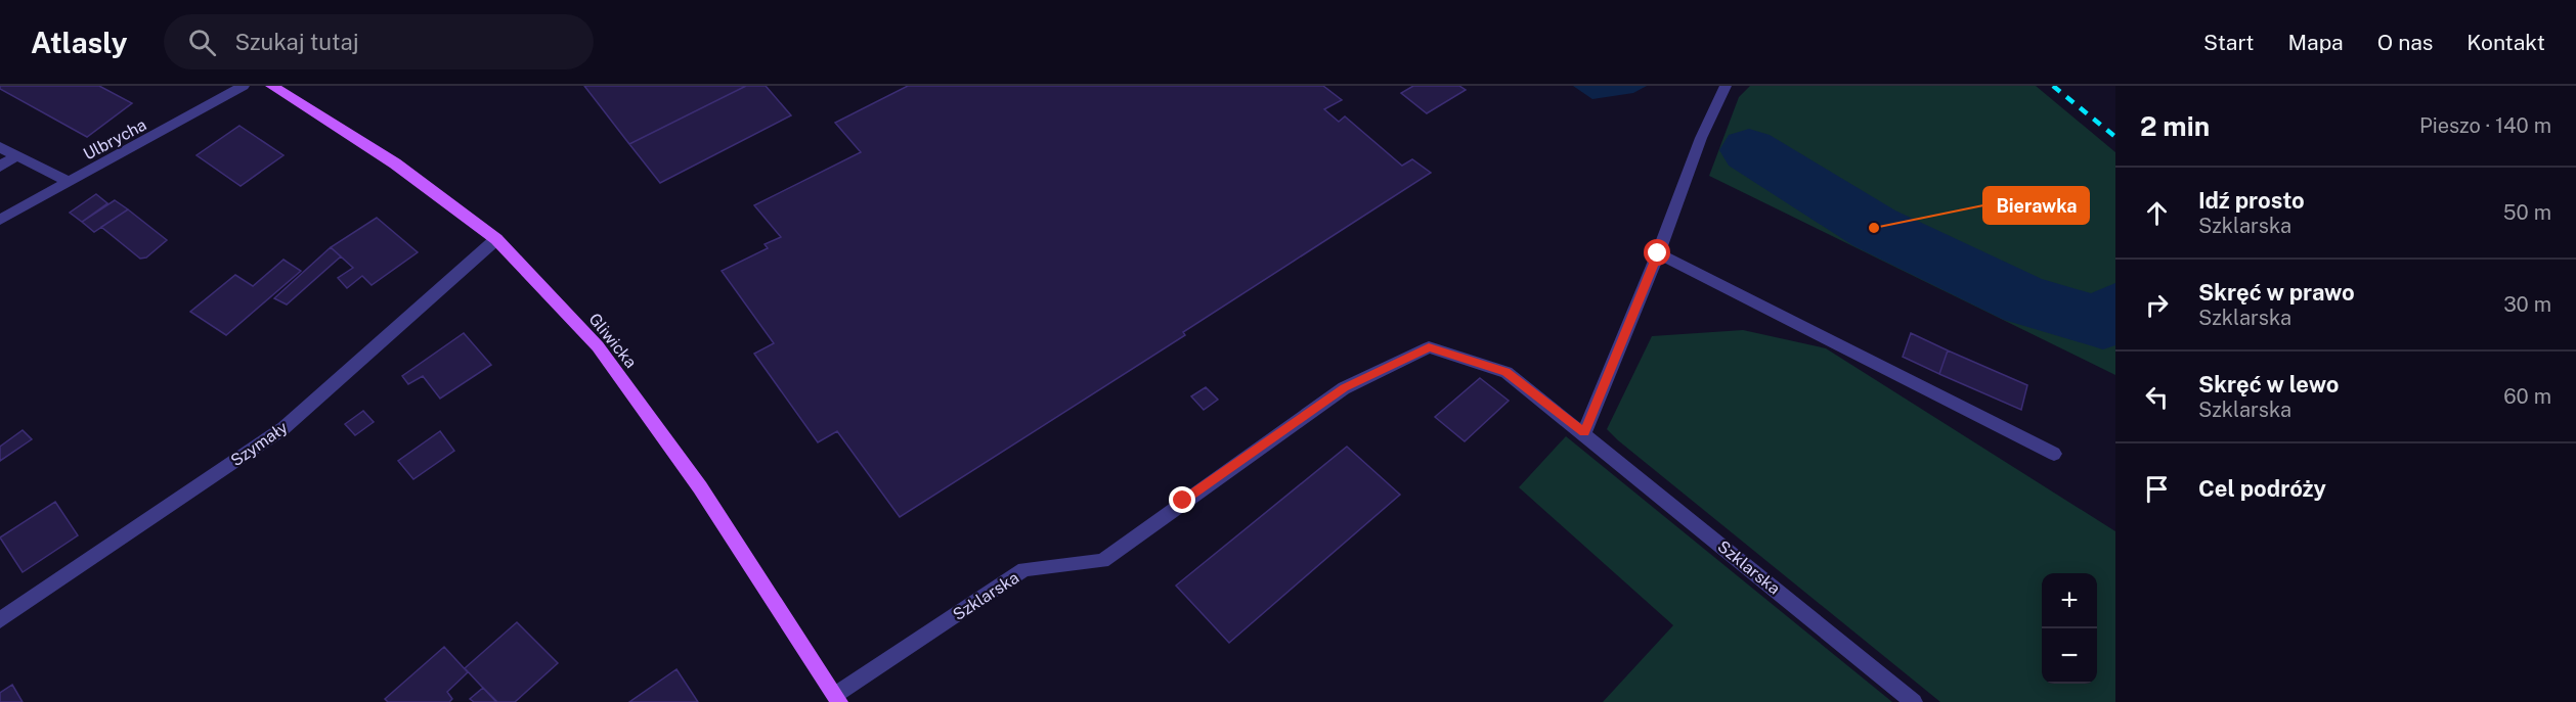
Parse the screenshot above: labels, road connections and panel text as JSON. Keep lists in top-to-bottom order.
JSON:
{
  "streets": {
    "main road": ["Gliwicka"],
    "street": ["Ulbrycha", "Szymały", "Szklarska"]
  },
  "crossings": [
    ["Gliwicka", "Szymały"],
    ["Gliwicka", "Szklarska"]
  ],
  "places": ["Bierawka"],
  "page": {
    "header": "Atlasly",
    "search": "Szukaj tutaj",
    "nav": [
      "Start",
      "Mapa",
      "O nas",
      "Kontakt"
    ],
    "heading": ["2 min", "Pieszo · 140 m"],
    "list": [
      ["Idź prosto", "Szklarska", "50 m"],
      ["Skręć w prawo", "Szklarska", "30 m"],
      ["Skręć w lewo", "Szklarska", "60 m"],
      "Cel podróży"
    ],
    "map_buttons": ["+", "−"]
  }
}
